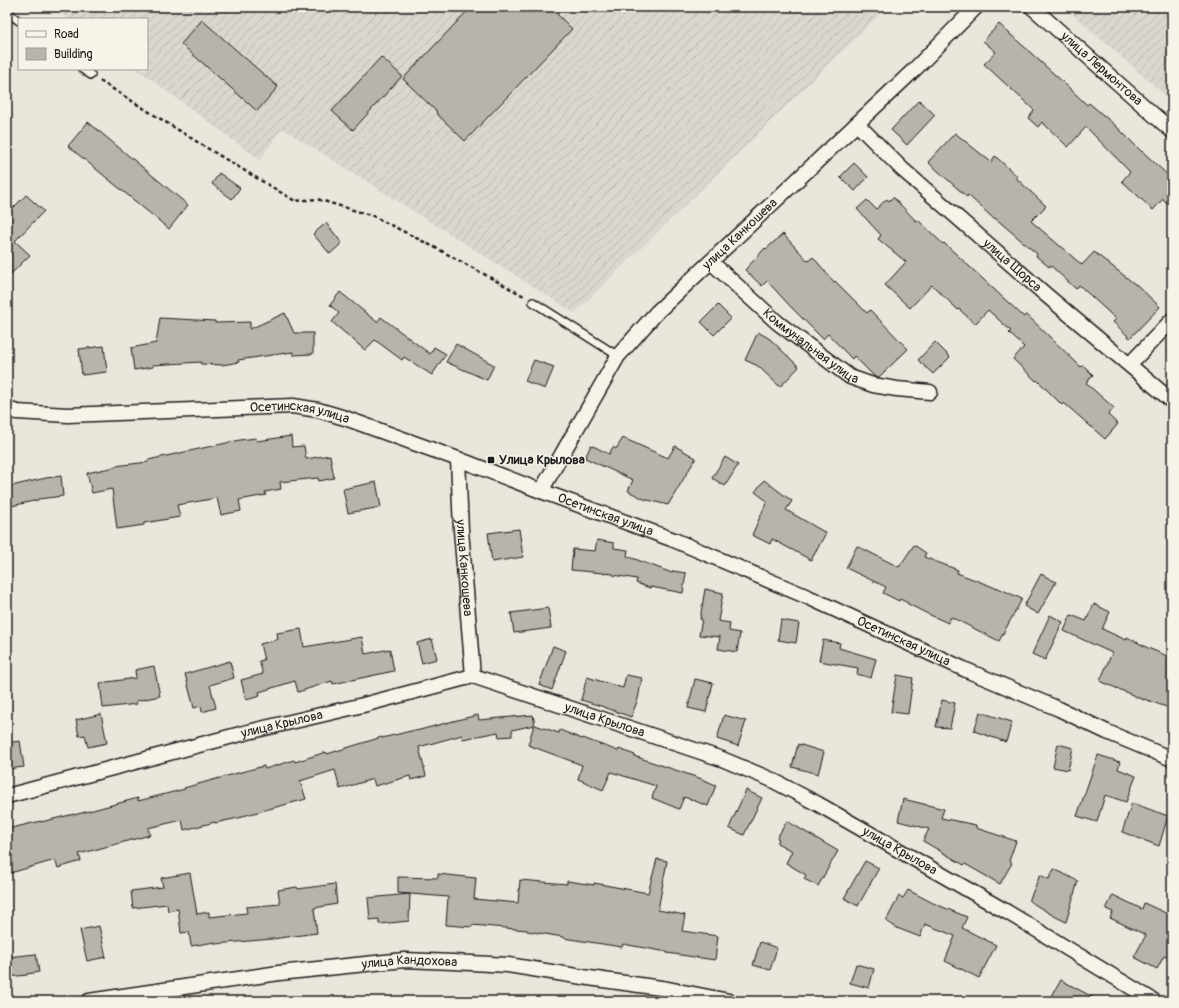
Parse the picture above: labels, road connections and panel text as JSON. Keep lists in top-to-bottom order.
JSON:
{
  "streets": {
    "street": [
      "улица Лермонтова",
      "улица Канкошева",
      "улица Щорса",
      "Коммунальная улица",
      "Осетинская улица",
      "улица Крылова",
      "улица Кандохова"
    ]
  },
  "crossings": [
    ["улица Канкошева", "улица Щорса"],
    ["улица Канкошева", "Коммунальная улица"],
    ["улица Канкошева", "Осетинская улица"],
    ["улица Канкошева", "улица Крылова"]
  ],
  "places": {
    "transit": ["Улица Крылова"]
  },
  "legend": ["Road", "Building"]
}
